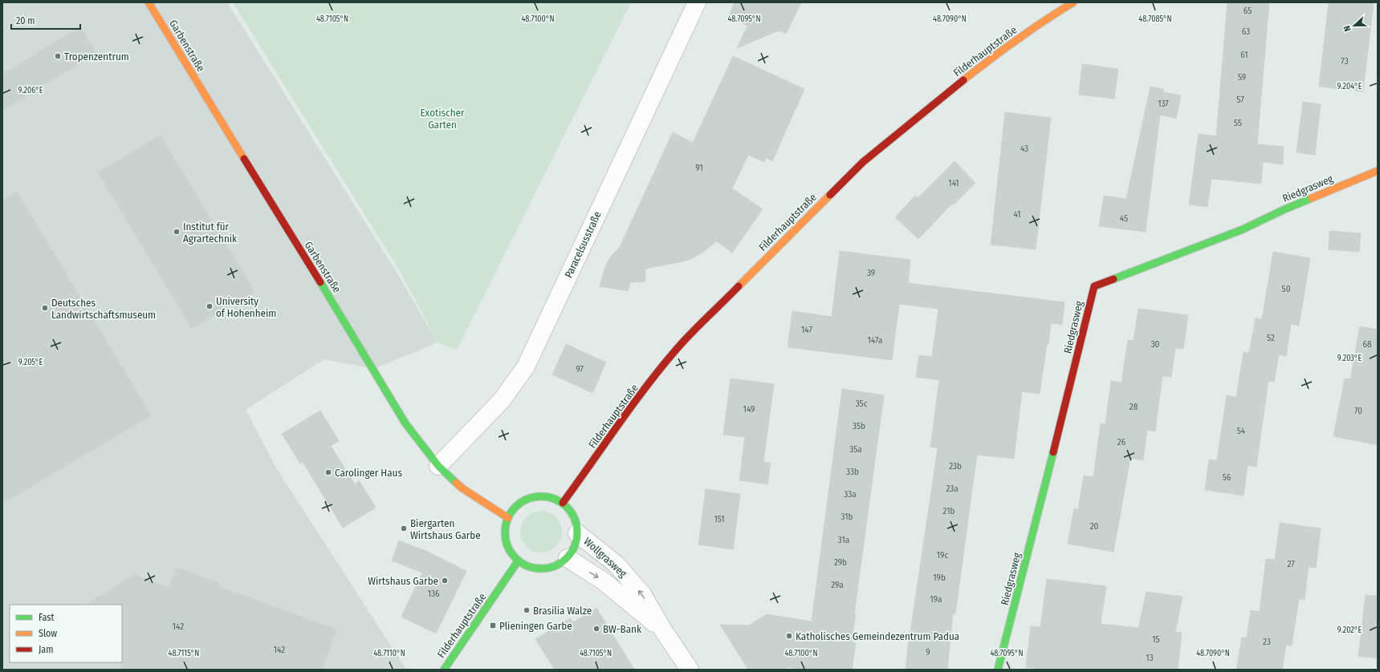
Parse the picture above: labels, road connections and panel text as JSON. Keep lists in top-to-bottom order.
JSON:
{
  "streets": {
    "street": [
      "Garbenstraße",
      "Filderhauptstraße",
      "Riedgrasweg",
      "Paracelsusstraße",
      "Wollgrasweg"
    ]
  },
  "crossings": [
    ["Garbenstraße", "Filderhauptstraße"],
    ["Garbenstraße", "Paracelsusstraße"],
    ["Garbenstraße", "Wollgrasweg"],
    ["Filderhauptstraße", "Wollgrasweg"]
  ],
  "parks": ["Exotischer Garten"],
  "places": {
    "other": [
      "Tropenzentrum",
      "Institut für Agrartechnik",
      "University of Hohenheim",
      "Deutsches Landwirtschaftsmuseum",
      "Carolinger Haus",
      "Biergarten Wirtshaus Garbe",
      "Wirtshaus Garbe",
      "Brasilia Walze",
      "BW-Bank",
      "Katholisches Gemeindezentrum Padua"
    ],
    "transit": ["Plieningen Garbe"]
  },
  "house_numbers": [
    "65",
    "63",
    "61",
    "73",
    "59",
    "57",
    "137",
    "55",
    "43",
    "91",
    "141",
    "41",
    "45",
    "39",
    "50",
    "147",
    "52",
    "147a",
    "30",
    "68",
    "97",
    "35c",
    "28",
    "149",
    "70",
    "35b",
    "54",
    "26",
    "35a",
    "23b",
    "33b",
    "56",
    "23a",
    "33a",
    "21b",
    "31b",
    "151",
    "20",
    "31a",
    "19c",
    "29b",
    "27",
    "19b",
    "29a",
    "136",
    "19a",
    "142",
    "15",
    "23",
    "142",
    "9",
    "13"
  ],
  "legend": ["Fast", "Slow", "Jam"],
  "scale_bar": "20 m",
  "north": "left",
  "coordinates": [
    "48.7105°N",
    "48.7100°N",
    "48.7095°N",
    "48.7090°N",
    "48.7085°N",
    "9.204°E",
    "9.206°E",
    "9.203°E",
    "9.205°E",
    "9.202°E",
    "48.7115°N",
    "48.7110°N"
  ]
}
